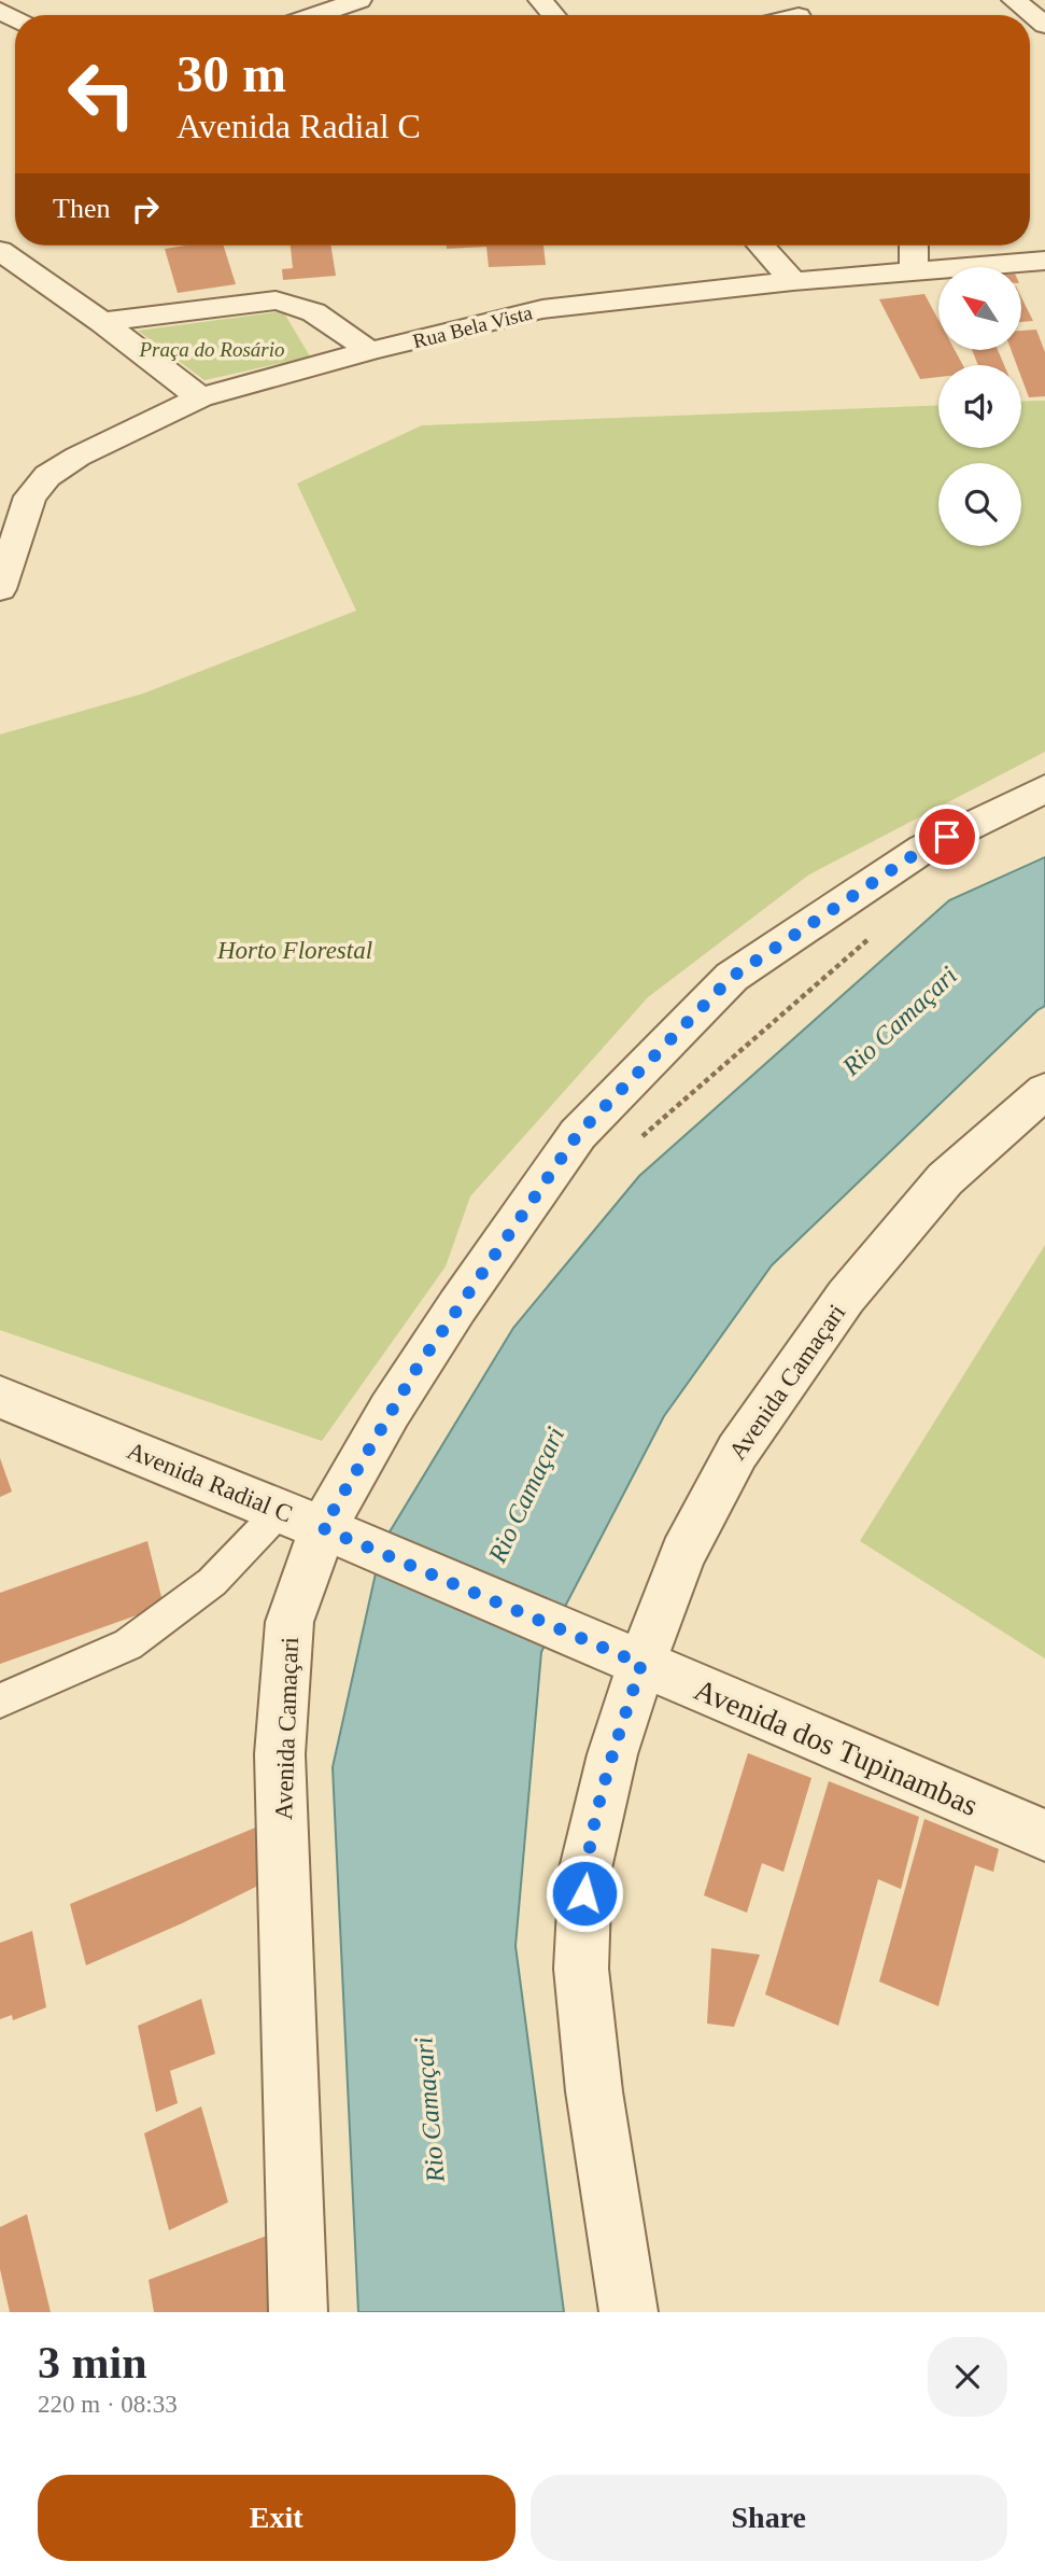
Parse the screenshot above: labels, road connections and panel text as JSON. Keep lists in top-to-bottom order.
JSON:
{
  "streets": {
    "street": [
      "Rua Bela Vista",
      "Avenida Camaçari",
      "Avenida Radial C",
      "Avenida dos Tupinambas"
    ]
  },
  "crossings": [
    ["Avenida Camaçari", "Avenida Radial C"],
    ["Avenida Camaçari", "Avenida dos Tupinambas"],
    ["Avenida Radial C", "Avenida dos Tupinambas"]
  ],
  "water": ["Rio Camaçari"],
  "parks": ["Praça do Rosário", "Horto Florestal"],
  "north": "top left",
  "page": {
    "turn": ["30 m", "Avenida Radial C"],
    "then": "Then",
    "heading": ["3 min", "220 m · 08:33"],
    "buttons": ["Exit", "Share"]
  }
}
